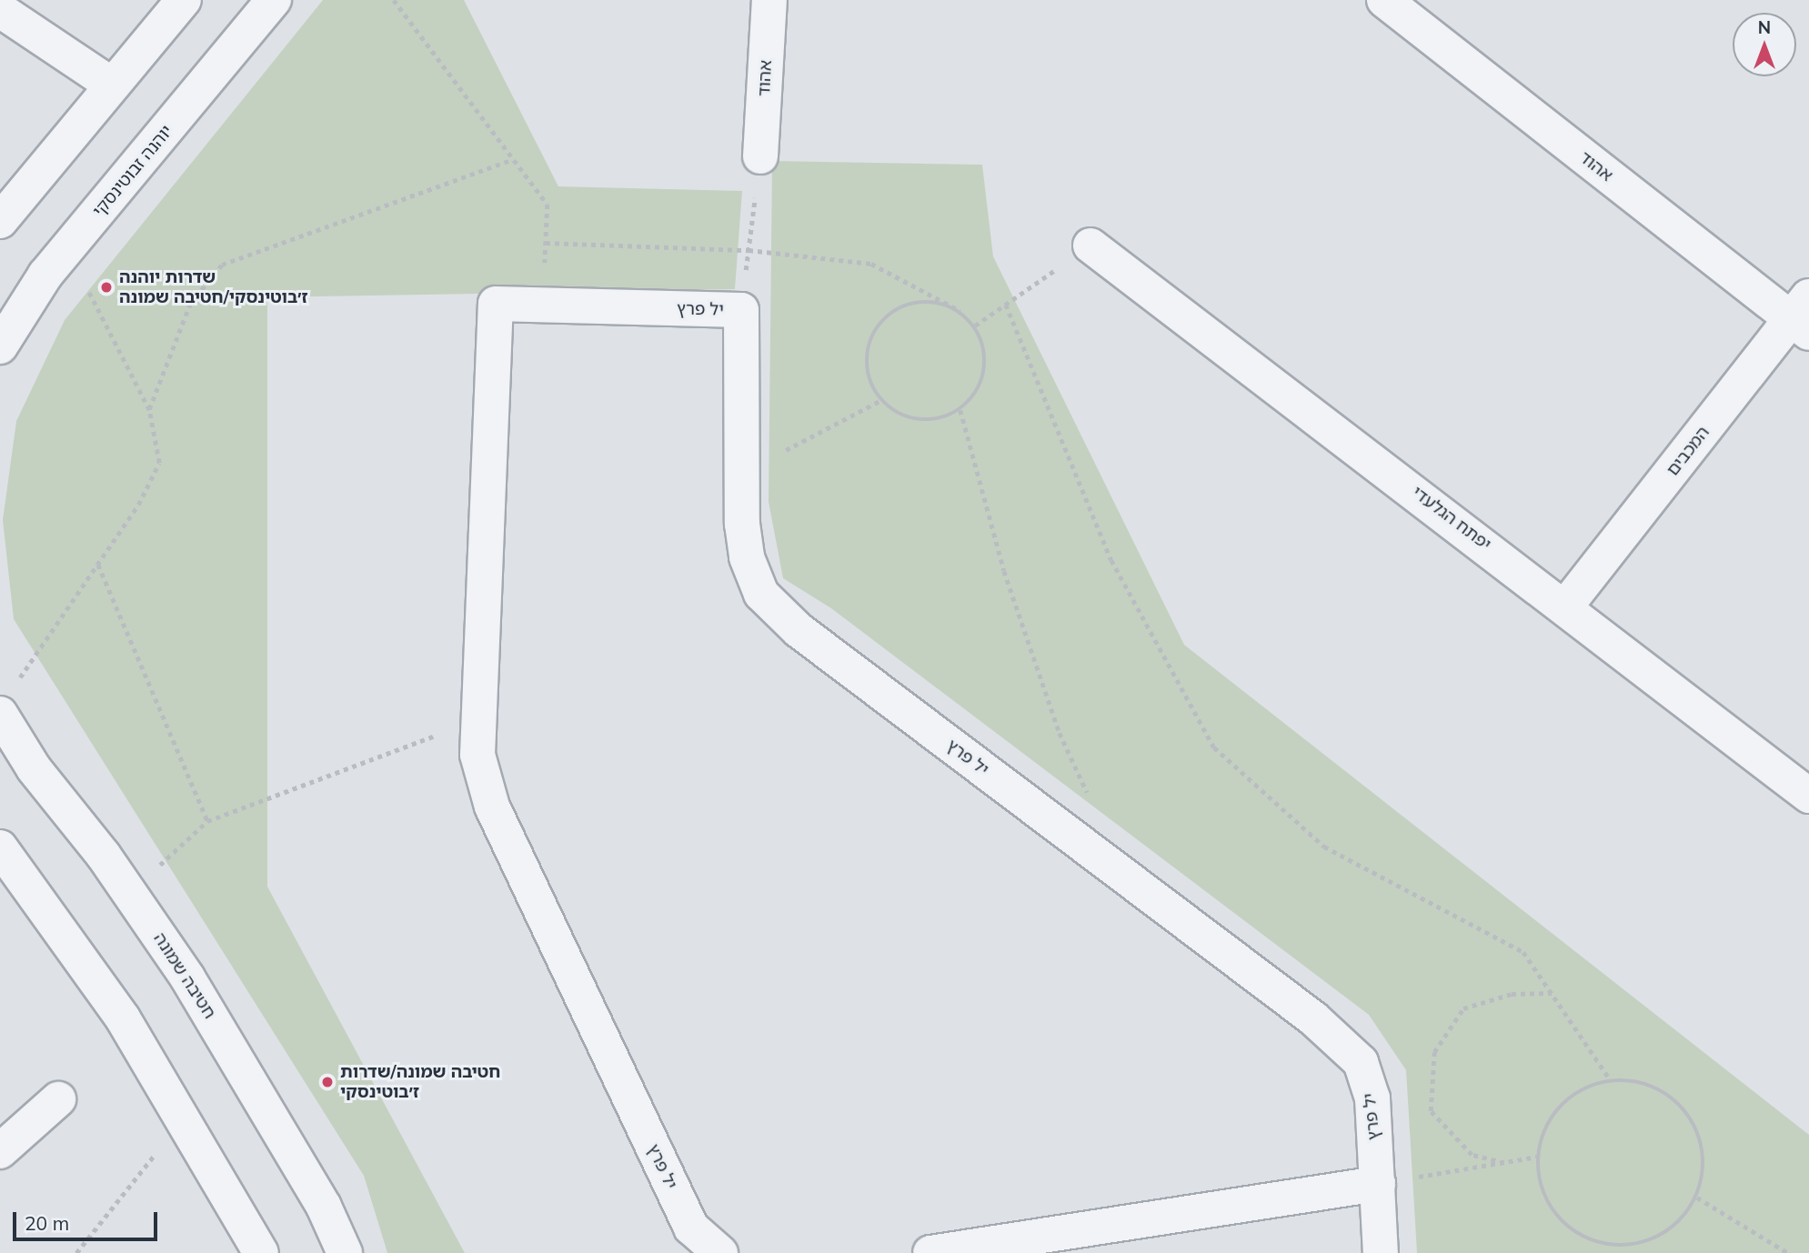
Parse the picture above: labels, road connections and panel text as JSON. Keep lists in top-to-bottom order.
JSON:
{
  "streets": {
    "street": [
      "אהוד",
      "יוהנה זבוטינסקי",
      "יל פרץ",
      "המכבים",
      "יפתח הגלעדי",
      "חטיבה שמונה"
    ]
  },
  "crossings": [
    ["אהוד", "המכבים"],
    ["המכבים", "יפתח הגלעדי"]
  ],
  "places": ["שדרות יוהנה ז׳בוטינסקי/חטיבה שמונה", "חטיבה שמונה/שדרות ז׳בוטינסקי"],
  "scale_bar": "20 m",
  "north": "top"
}
